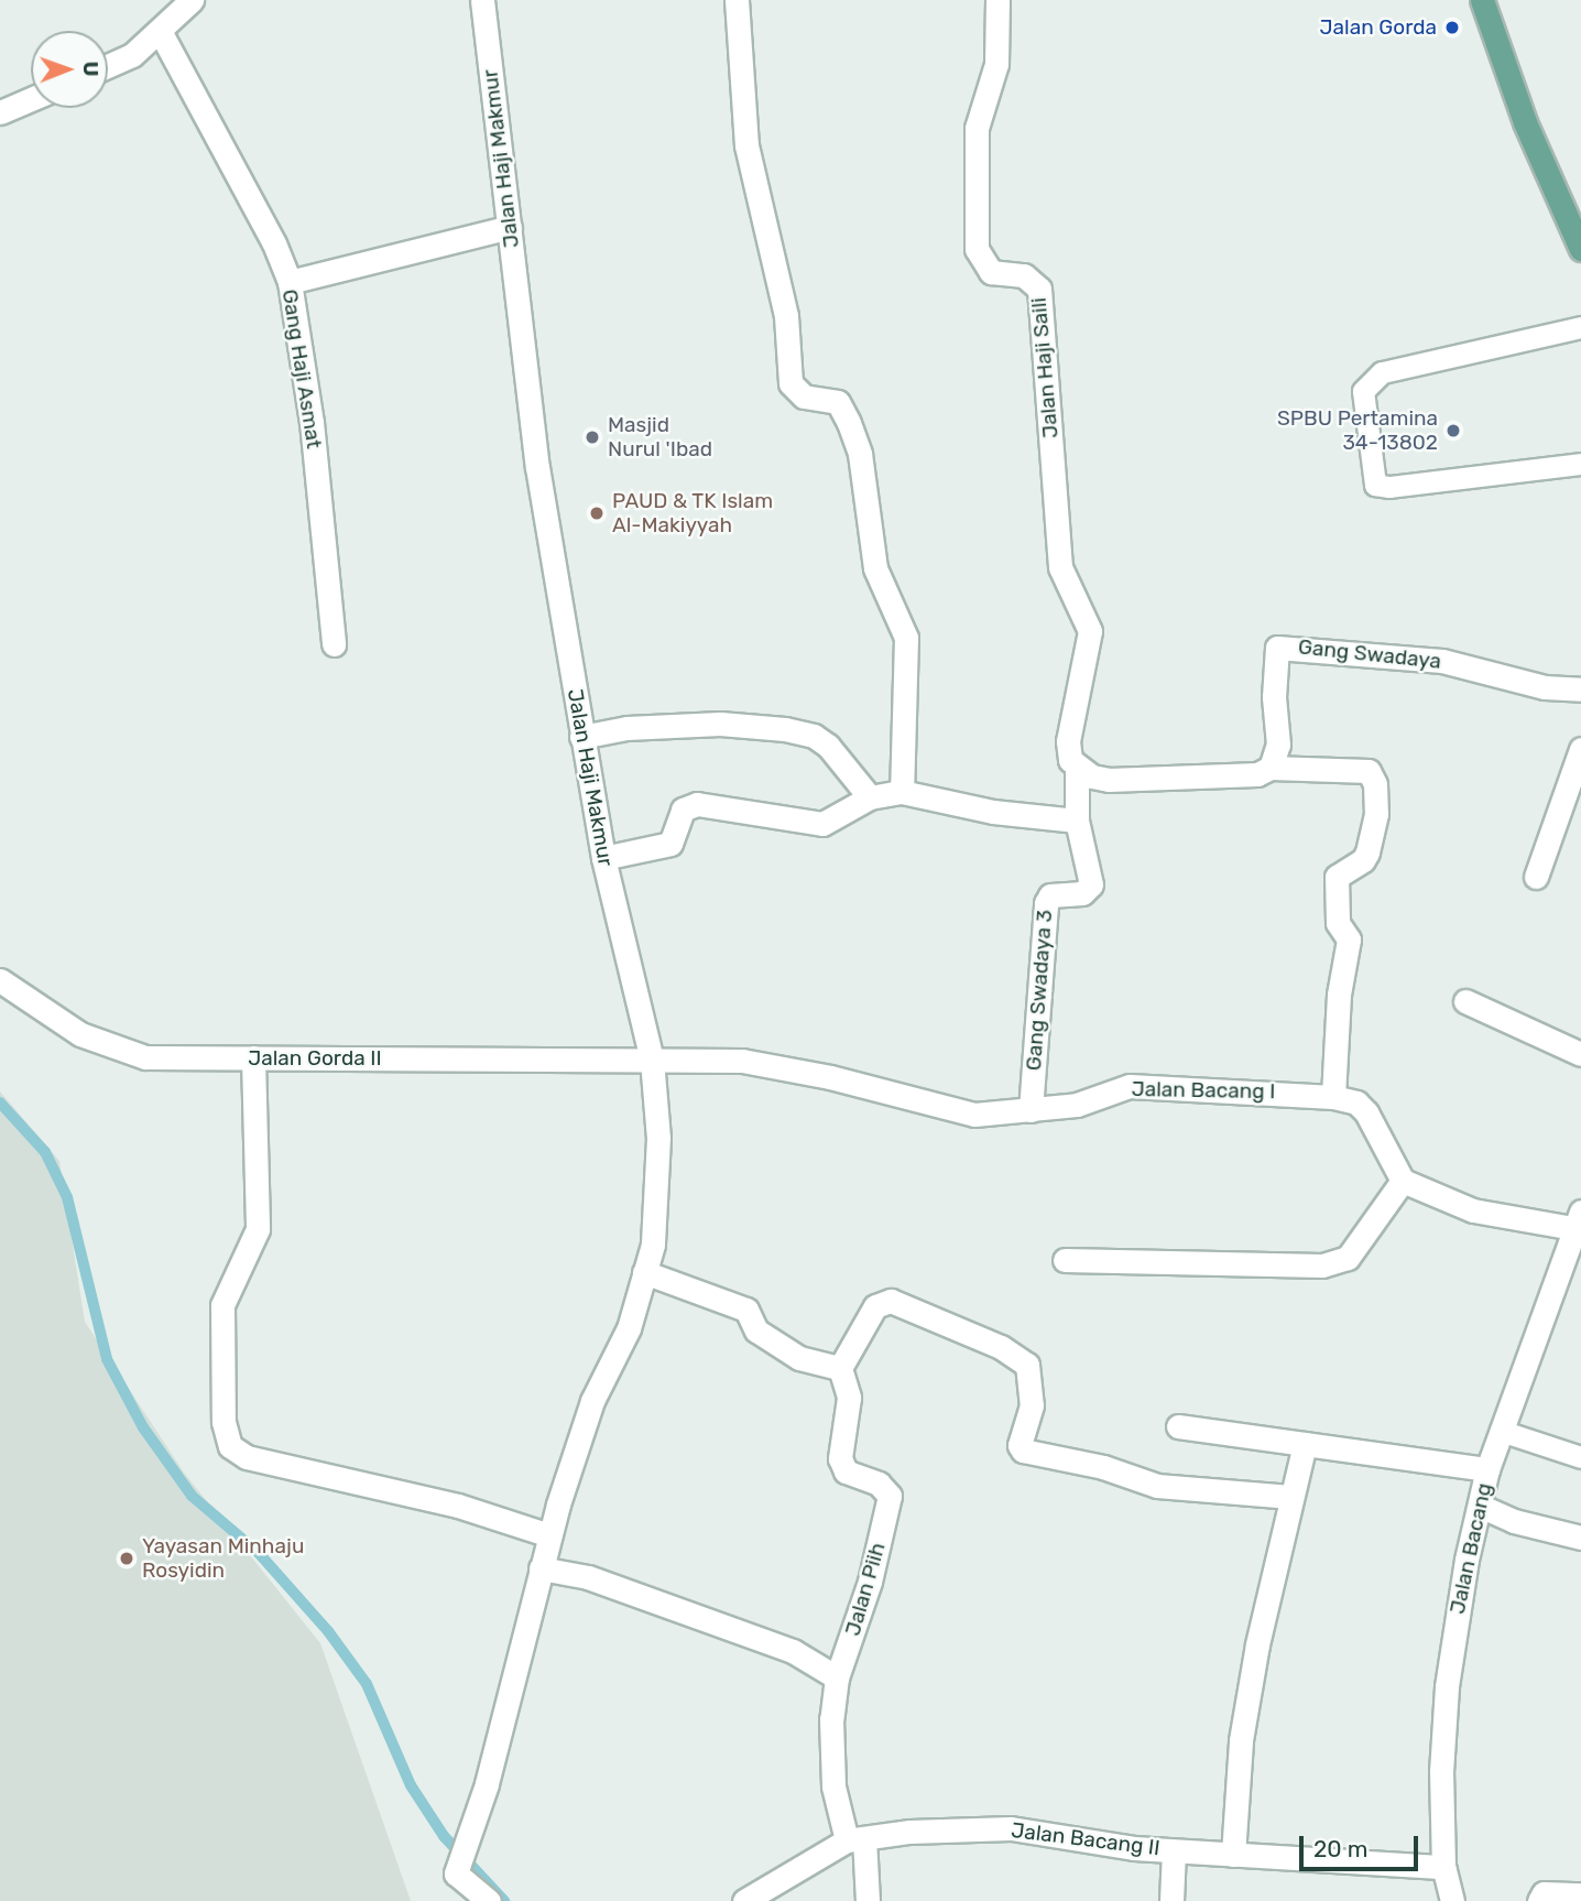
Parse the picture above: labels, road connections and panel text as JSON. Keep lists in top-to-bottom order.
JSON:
{
  "streets": {
    "street": [
      "Jalan Haji Makmur",
      "Jalan Haji Saili",
      "Gang Haji Asmat",
      "Gang Swadaya",
      "Gang Swadaya 3",
      "Jalan Gorda II",
      "Jalan Bacang I",
      "Jalan Bacang",
      "Jalan Piih",
      "Jalan Bacang II"
    ]
  },
  "crossings": [
    ["Jalan Haji Makmur", "Jalan Gorda II"],
    ["Jalan Haji Makmur", "Jalan Bacang I"],
    ["Jalan Haji Saili", "Gang Swadaya 3"],
    ["Gang Swadaya 3", "Jalan Bacang I"],
    ["Jalan Gorda II", "Jalan Bacang I"],
    ["Jalan Bacang", "Jalan Bacang II"],
    ["Jalan Piih", "Jalan Bacang II"]
  ],
  "places": [
    "Jalan Gorda",
    "SPBU Pertamina 34-13802",
    "Masjid Nurul 'Ibad",
    "PAUD & TK Islam Al-Makiyyah",
    "Yayasan Minhaju Rosyidin"
  ],
  "scale_bar": "20 m",
  "north": "right"
}
